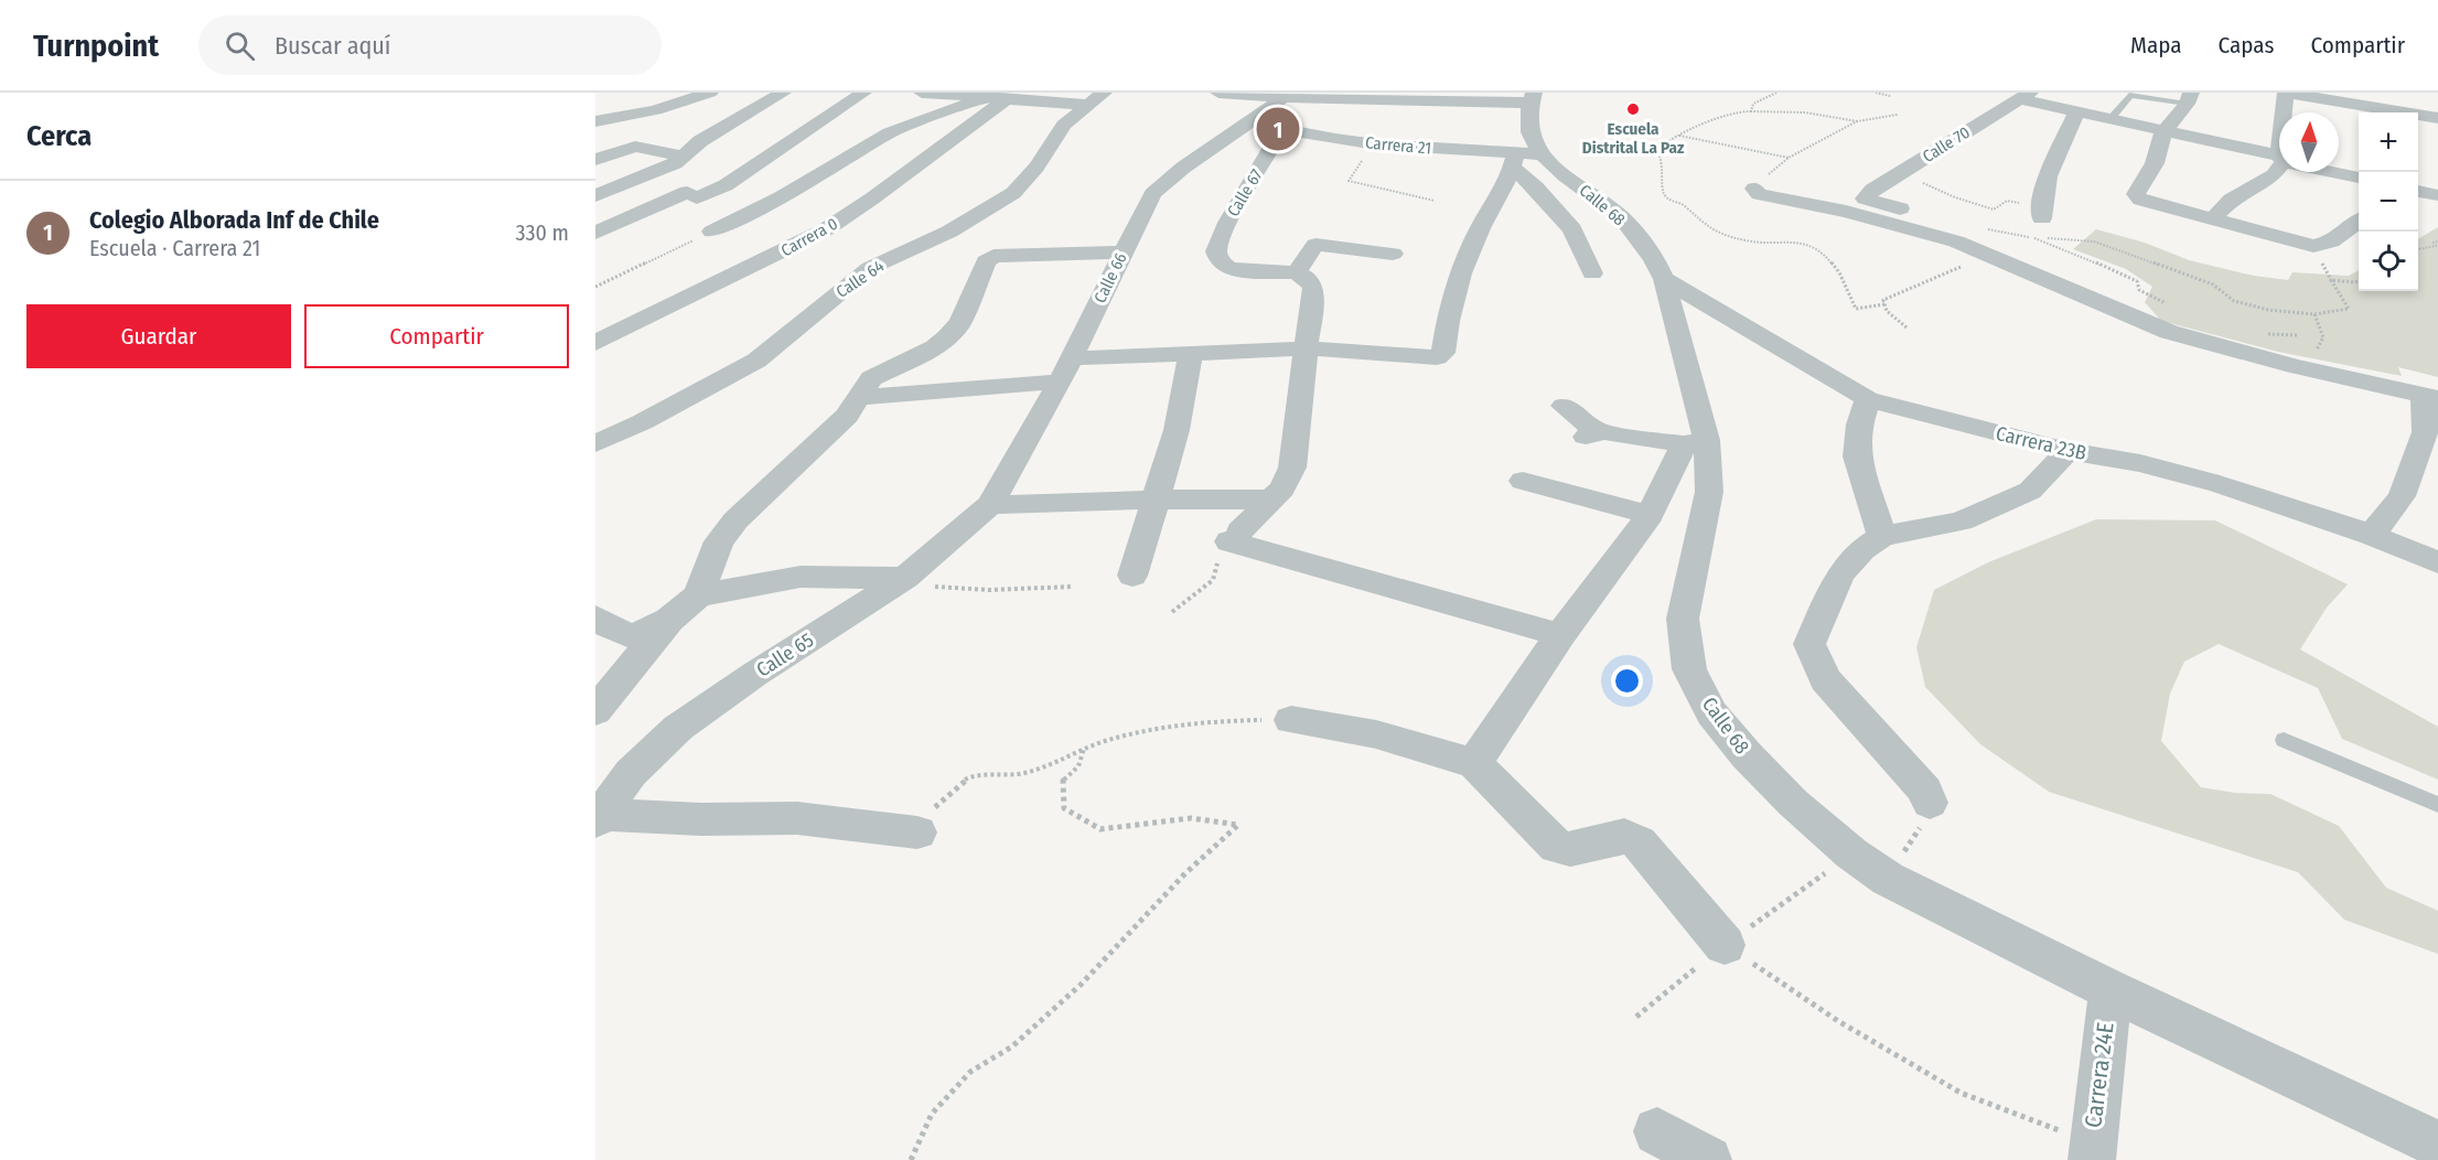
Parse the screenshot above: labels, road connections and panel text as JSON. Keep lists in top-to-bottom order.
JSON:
{
  "streets": {
    "street": [
      "Calle 70",
      "Carrera 21",
      "Calle 67",
      "Calle 68",
      "Carrera 0",
      "Calle 66",
      "Calle 64",
      "Carrera 23B",
      "Calle 65",
      "Carrera 24E"
    ]
  },
  "crossings": [
    ["Carrera 21", "Calle 67"],
    ["Carrera 21", "Calle 68"],
    ["Calle 68", "Carrera 23B"],
    ["Calle 68", "Carrera 24E"],
    ["Calle 66", "Calle 65"]
  ],
  "places": ["Escuela Distrital La Paz"],
  "north": "top",
  "page": {
    "header": "Turnpoint",
    "search": "Buscar aquí",
    "nav": ["Mapa", "Capas", "Compartir"],
    "heading": "Cerca",
    "pins": "1",
    "map_buttons": ["+", "−"],
    "list": [
      {
        "mark": "1",
        "name": "Colegio Alborada Inf de Chile",
        "note": "Escuela · Carrera 21",
        "value": "330 m"
      }
    ],
    "buttons": ["Guardar", "Compartir"]
  }
}
